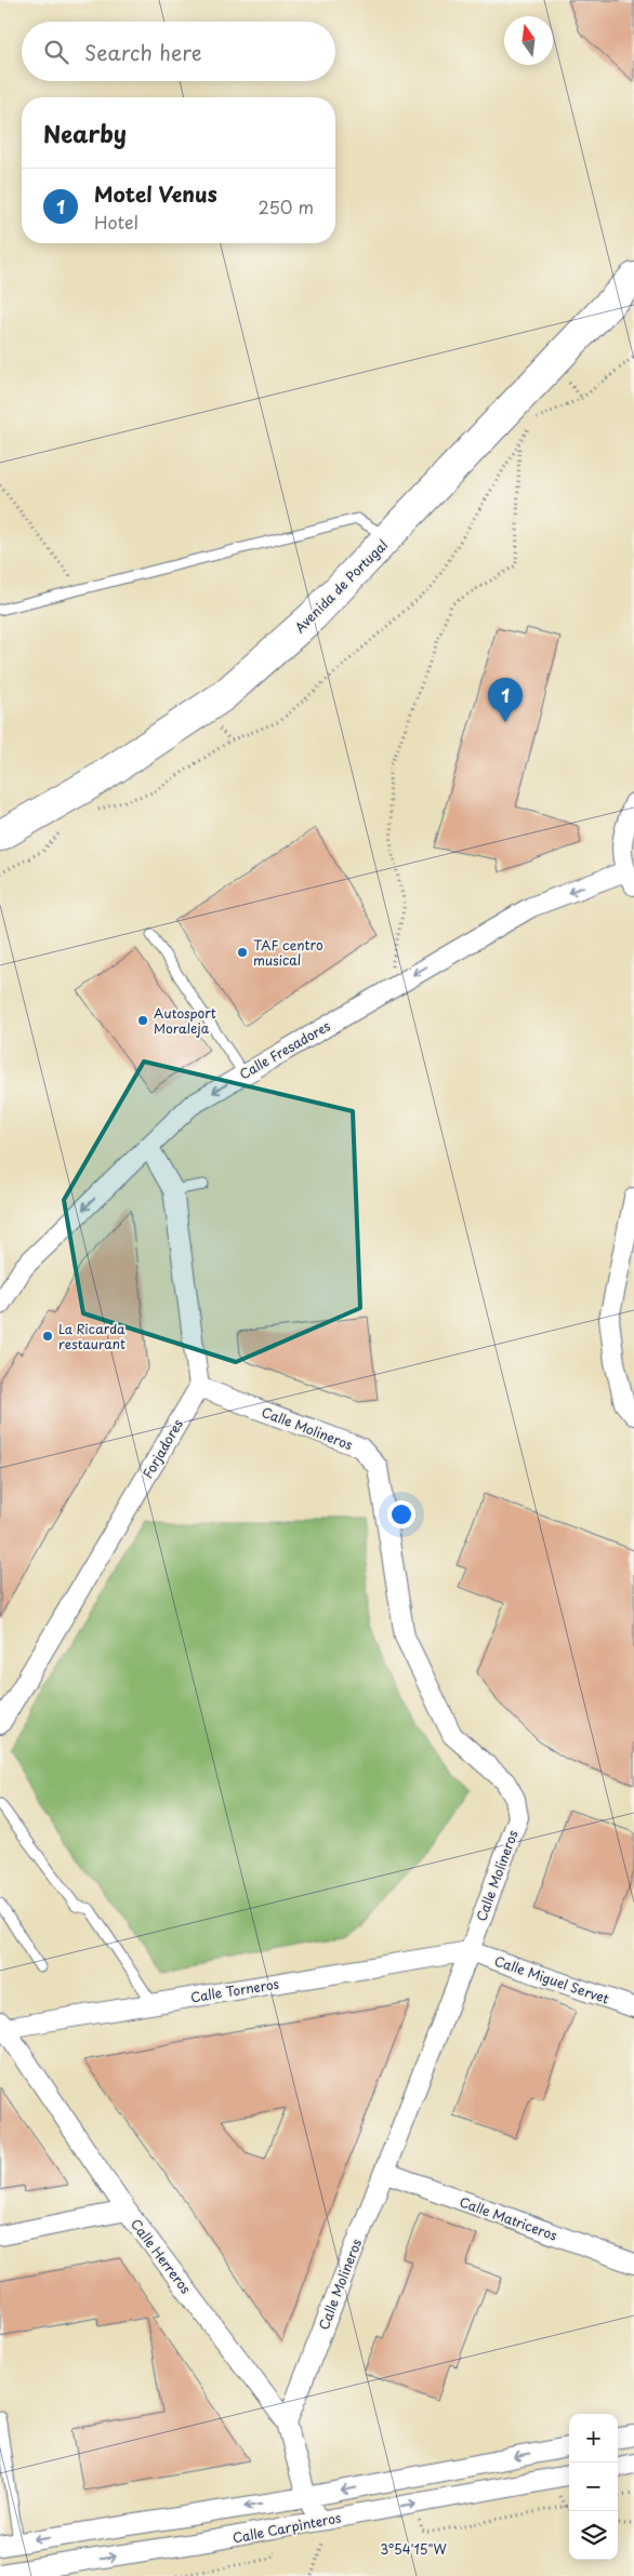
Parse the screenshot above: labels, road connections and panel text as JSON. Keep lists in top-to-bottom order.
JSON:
{
  "streets": {
    "main road": ["Avenida de Portugal"],
    "street": [
      "Calle Fresadores",
      "Calle Molineros",
      "Forjadores",
      "Calle Miguel Servet",
      "Calle Torneros",
      "Calle Matriceros",
      "Calle Herreros",
      "Calle Carpìnteros"
    ]
  },
  "crossings": [
    ["Calle Molineros", "Forjadores"],
    ["Calle Molineros", "Calle Miguel Servet"],
    ["Calle Molineros", "Calle Torneros"],
    ["Calle Molineros", "Calle Matriceros"],
    ["Calle Molineros", "Calle Herreros"],
    ["Calle Miguel Servet", "Calle Torneros"],
    ["Calle Torneros", "Calle Herreros"],
    ["Calle Herreros", "Calle Carpìnteros"]
  ],
  "one_way": ["Calle Fresadores"],
  "places": ["TAF centro musical", "Autosport Moraleja", "La Ricarda restaurant"],
  "north": "top",
  "page": {
    "search": "Search here",
    "heading": "Nearby",
    "list": [
      {
        "mark": "1",
        "name": "Motel Venus",
        "note": "Hotel",
        "value": "250 m"
      }
    ],
    "pins": "1",
    "map_buttons": ["+", "−"]
  },
  "coordinates": ["3°54'15\"W"]
}
